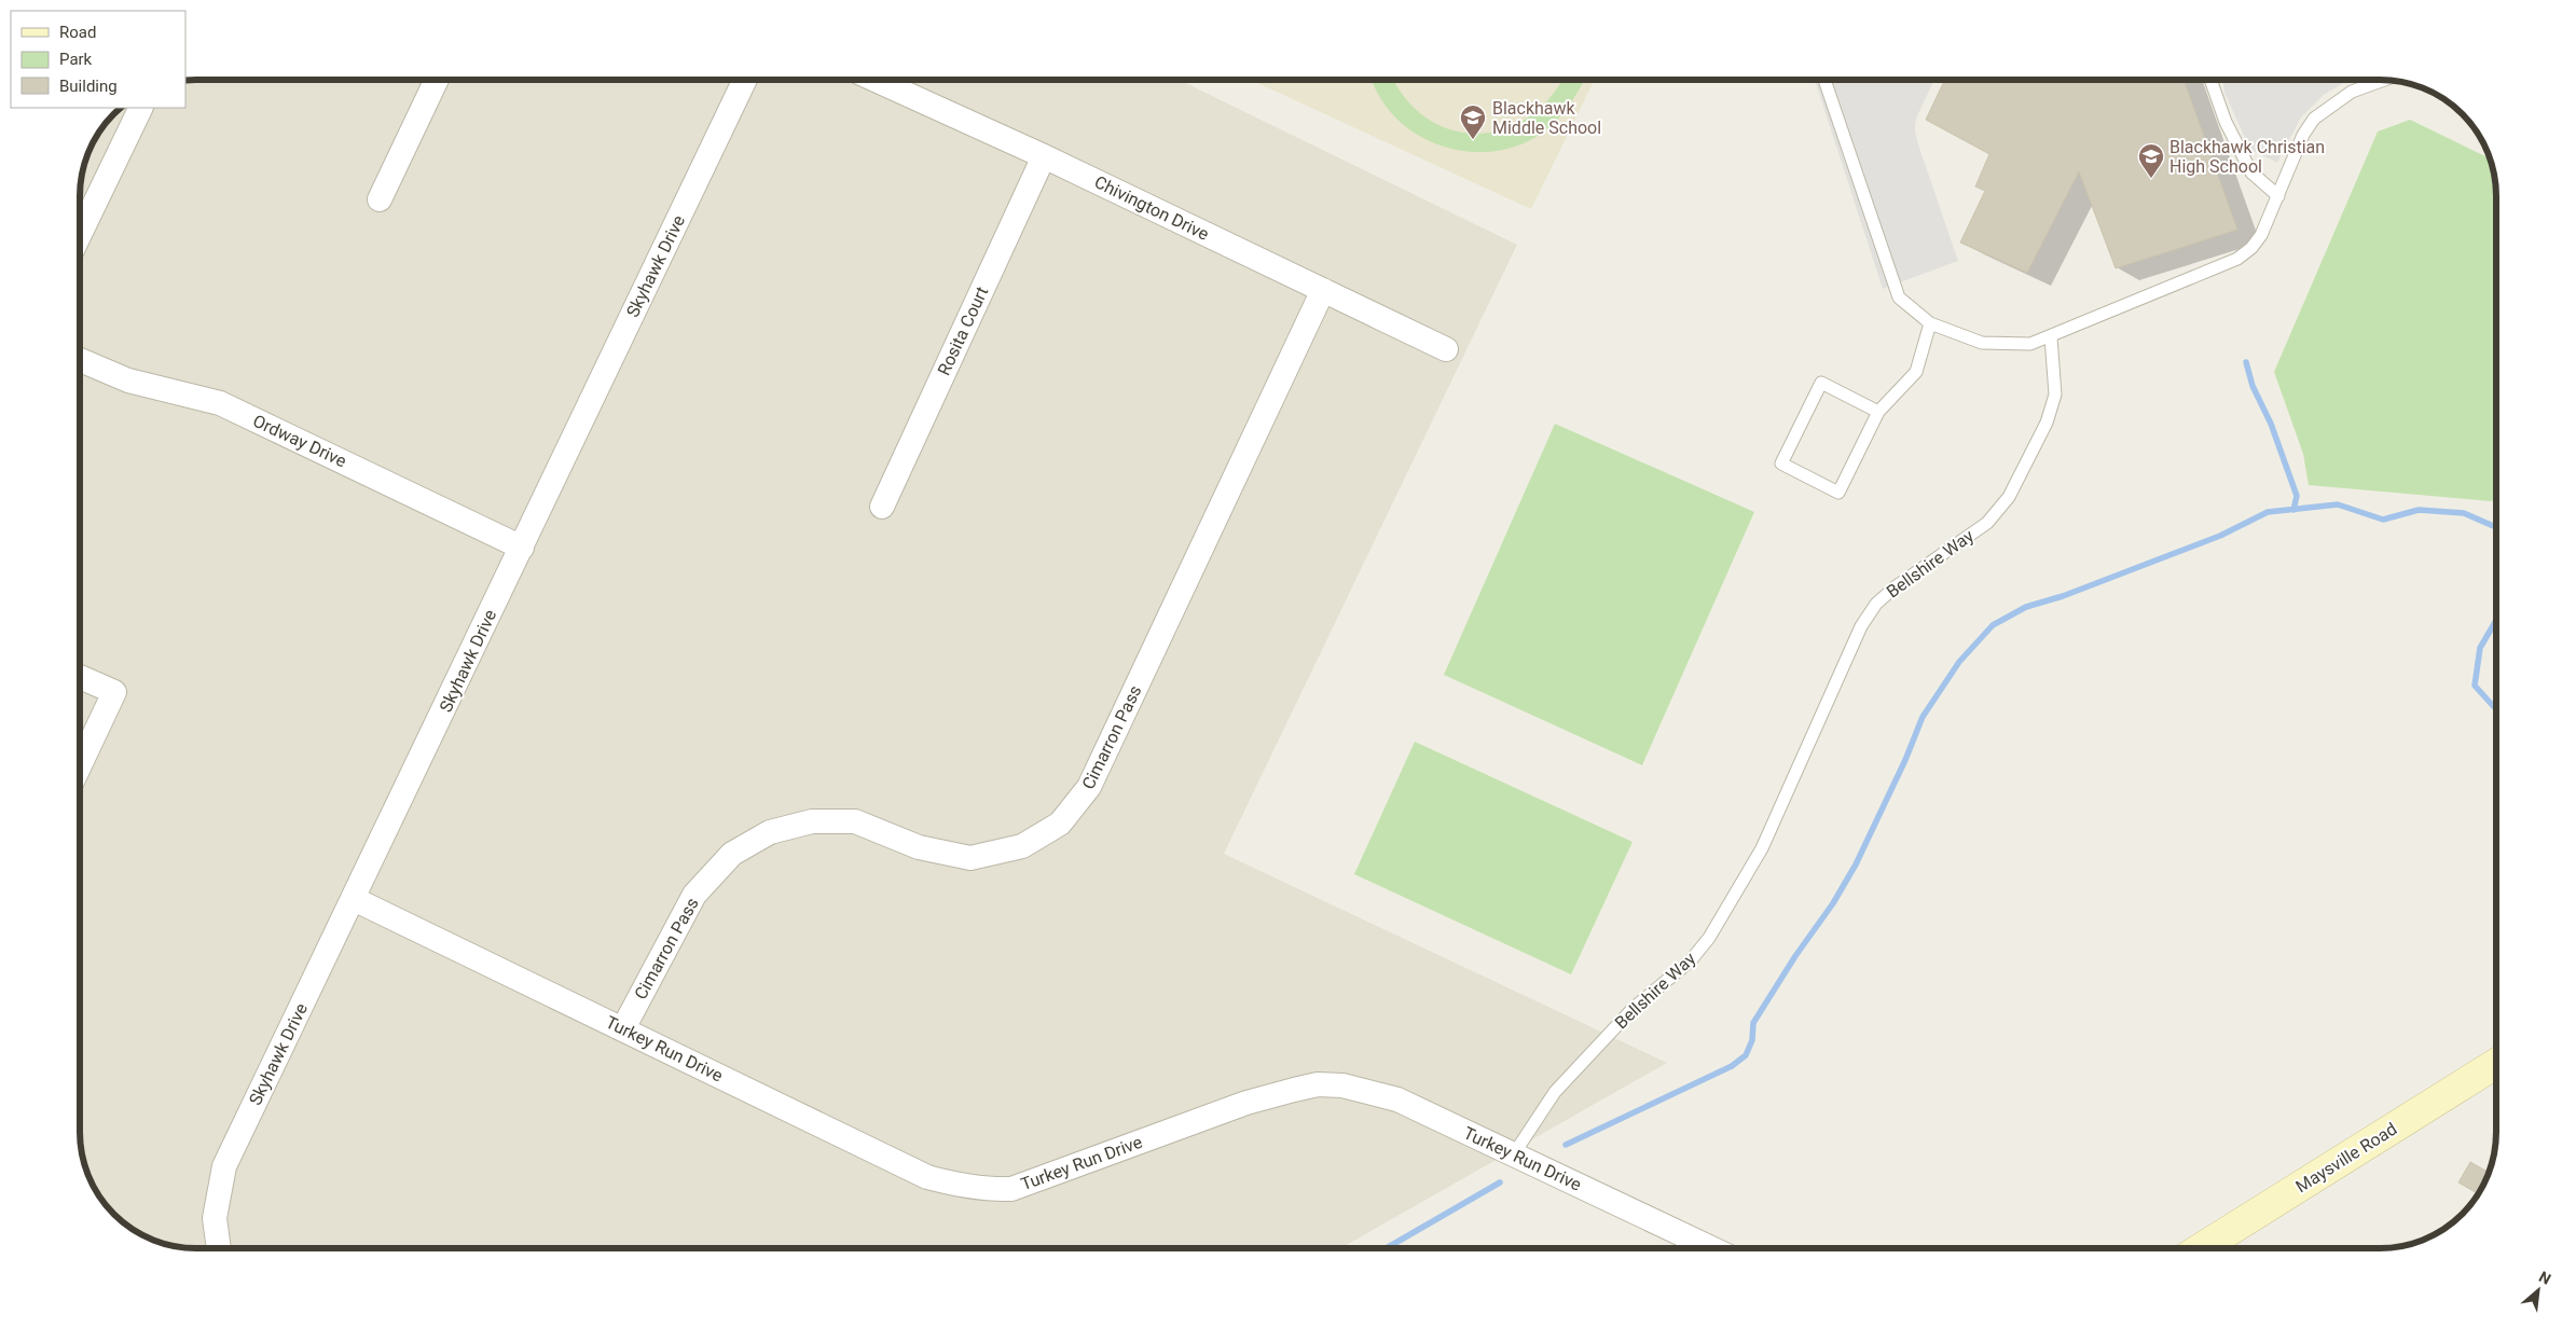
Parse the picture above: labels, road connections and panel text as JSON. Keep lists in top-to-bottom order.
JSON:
{
  "streets": {
    "main road": ["Maysville Road"],
    "street": [
      "Chivington Drive",
      "Skyhawk Drive",
      "Rosita Court",
      "Ordway Drive",
      "Cimarron Pass",
      "Turkey Run Drive"
    ],
    "lane": ["Bellshire Way"]
  },
  "crossings": [
    ["Chivington Drive", "Rosita Court"],
    ["Chivington Drive", "Cimarron Pass"],
    ["Skyhawk Drive", "Ordway Drive"],
    ["Skyhawk Drive", "Turkey Run Drive"],
    ["Bellshire Way", "Turkey Run Drive"],
    ["Cimarron Pass", "Turkey Run Drive"]
  ],
  "places": {
    "school or university": ["Blackhawk Middle School", "Blackhawk Christian High School"]
  },
  "legend": ["Road", "Park", "Building"],
  "north": "top right"
}
